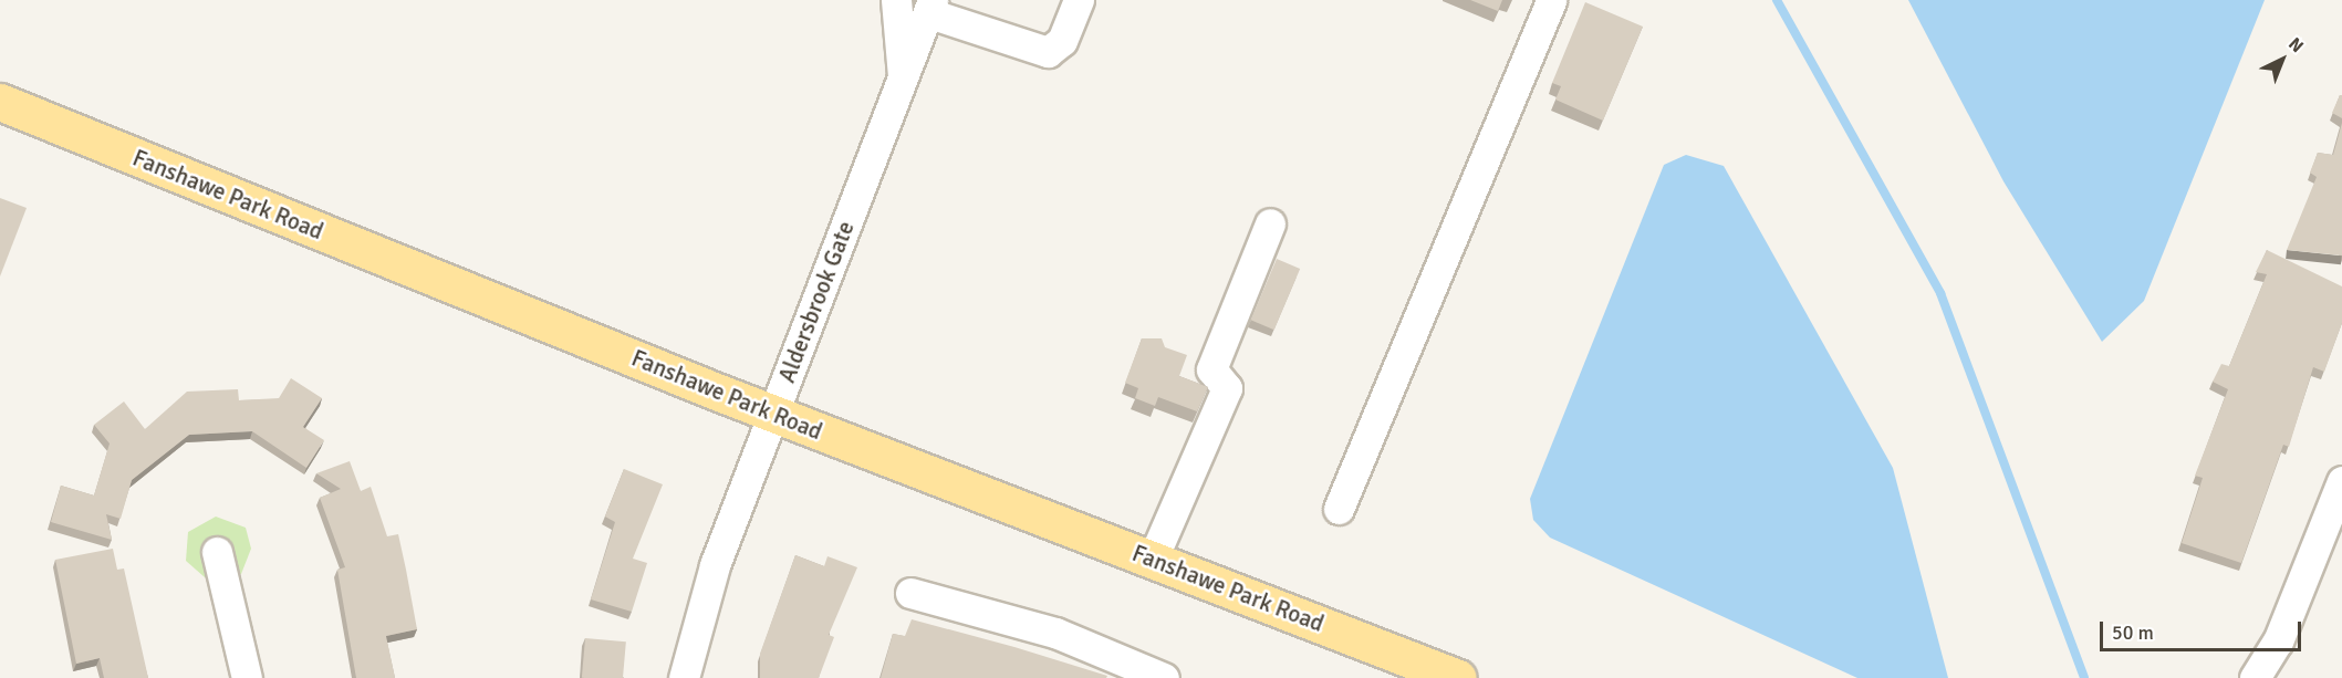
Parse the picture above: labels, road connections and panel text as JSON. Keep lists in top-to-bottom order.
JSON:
{
  "streets": {
    "main road": ["Fanshawe Park Road"],
    "street": ["Aldersbrook Gate"]
  },
  "crossings": [
    ["Fanshawe Park Road", "Aldersbrook Gate"]
  ],
  "scale_bar": "50 m",
  "north": "top right"
}
